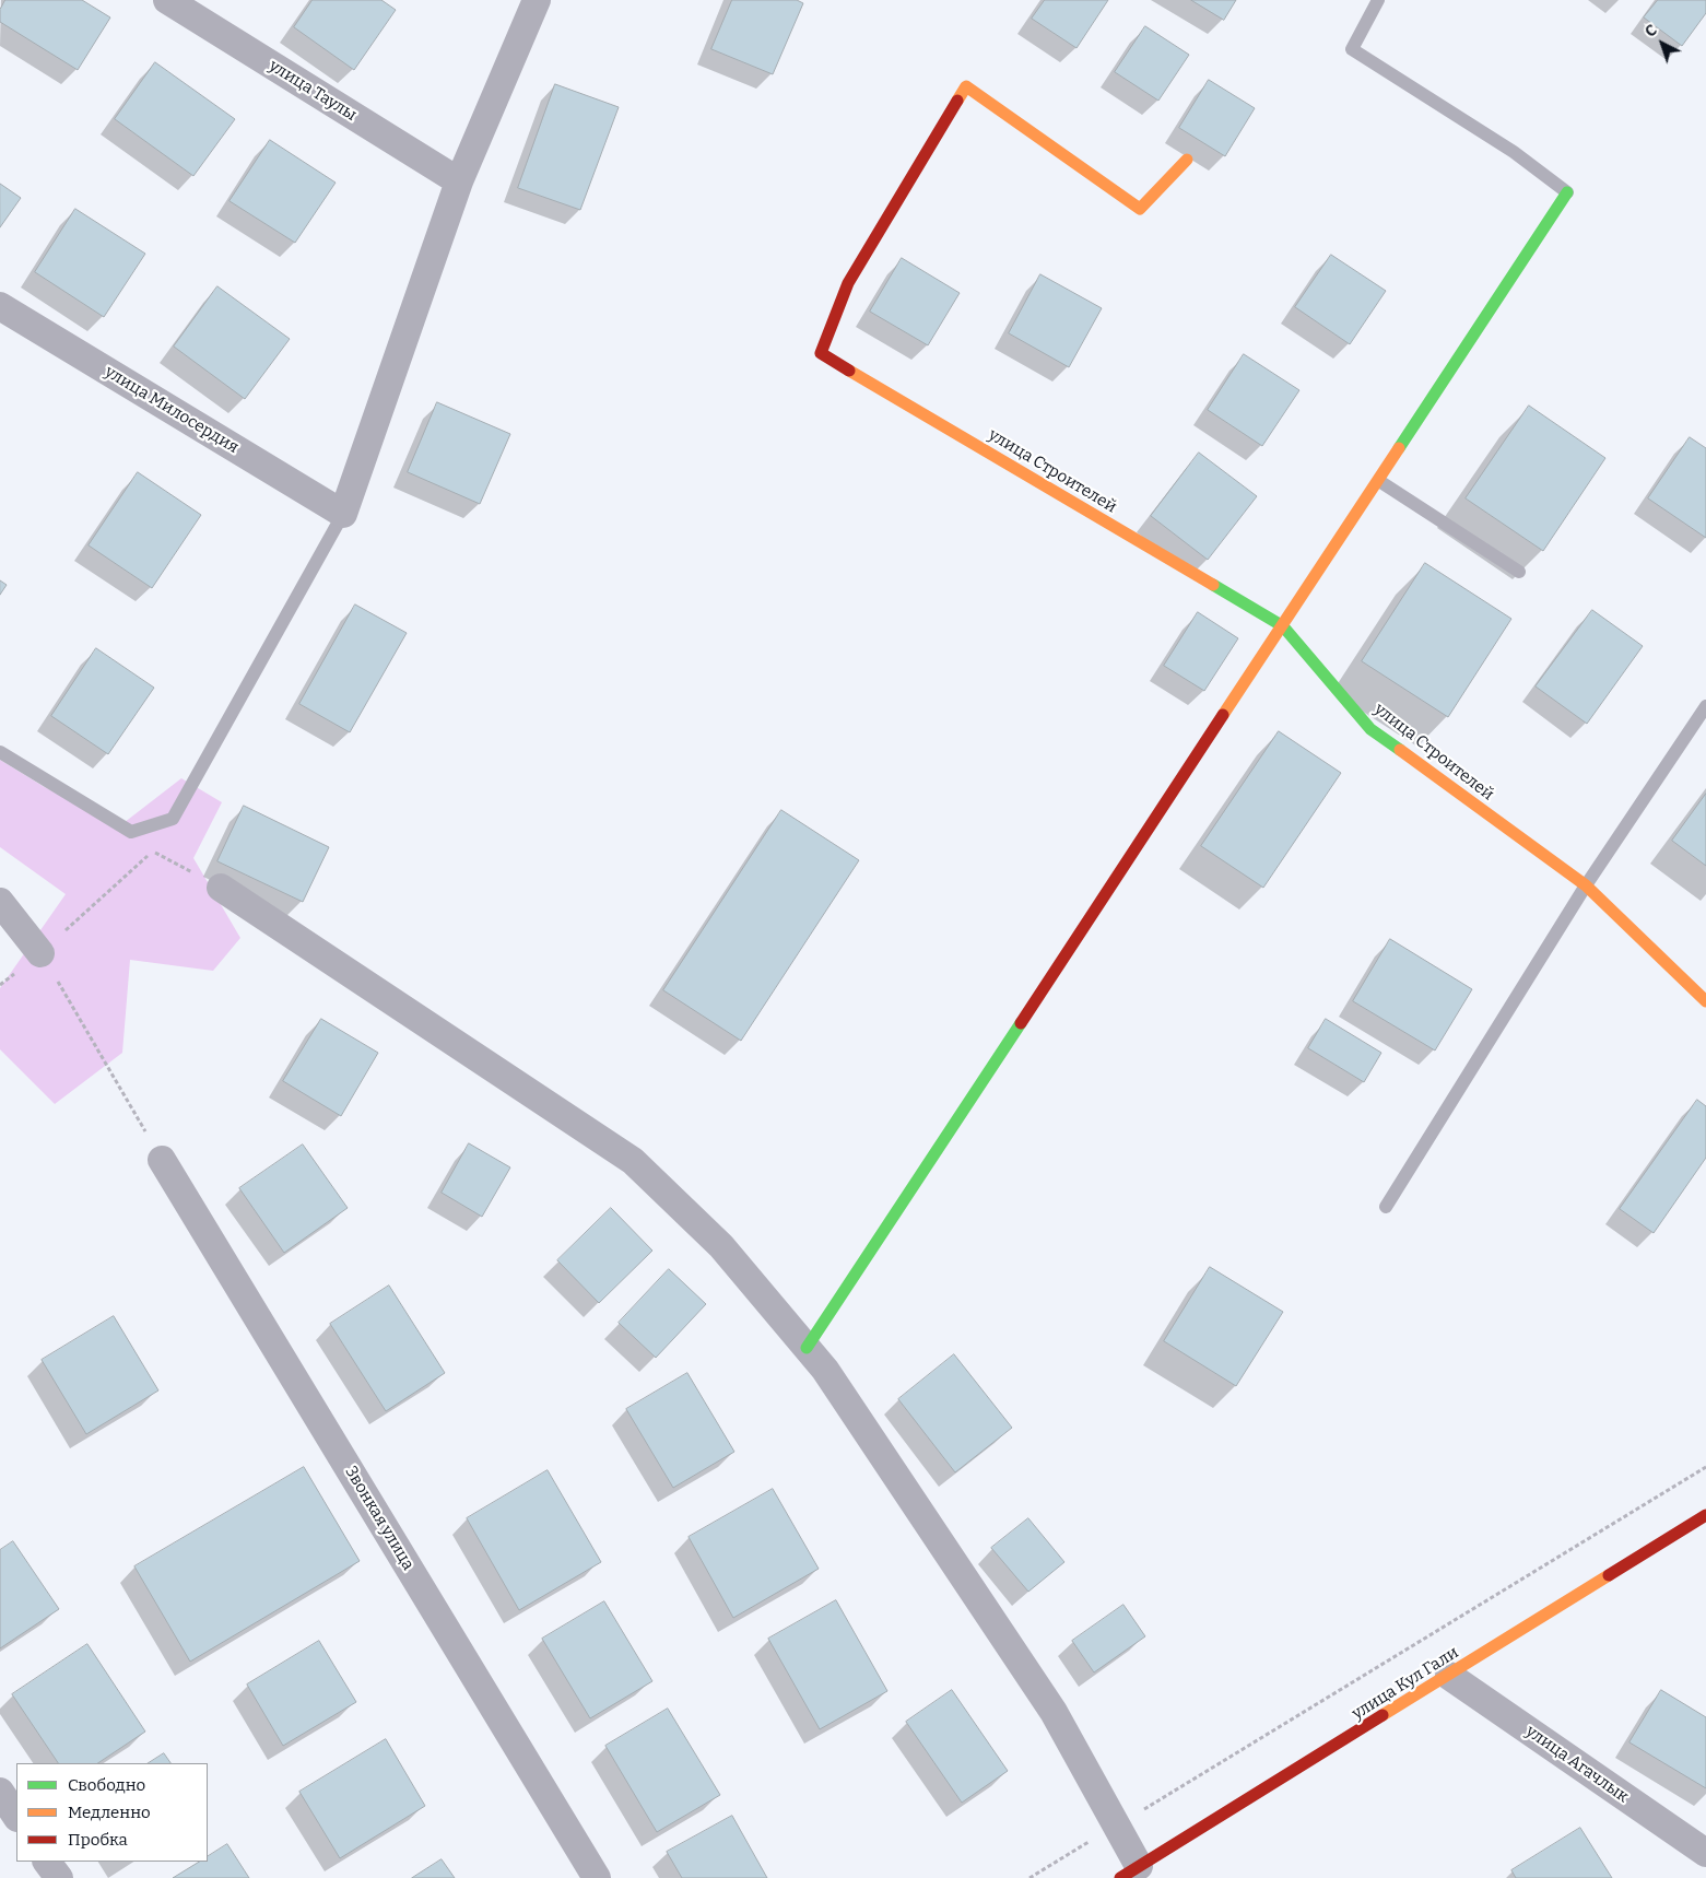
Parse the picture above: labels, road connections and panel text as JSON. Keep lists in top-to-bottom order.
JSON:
{
  "streets": {
    "street": [
      "улица Таулы",
      "улица Милосердия",
      "улица Строителей",
      "Звонкая улица",
      "улица Кул Гали",
      "улица Агачлык"
    ]
  },
  "crossings": [
    ["улица Кул Гали", "улица Агачлык"]
  ],
  "legend": ["Свободно", "Медленно", "Пробка"],
  "north": "top left"
}
